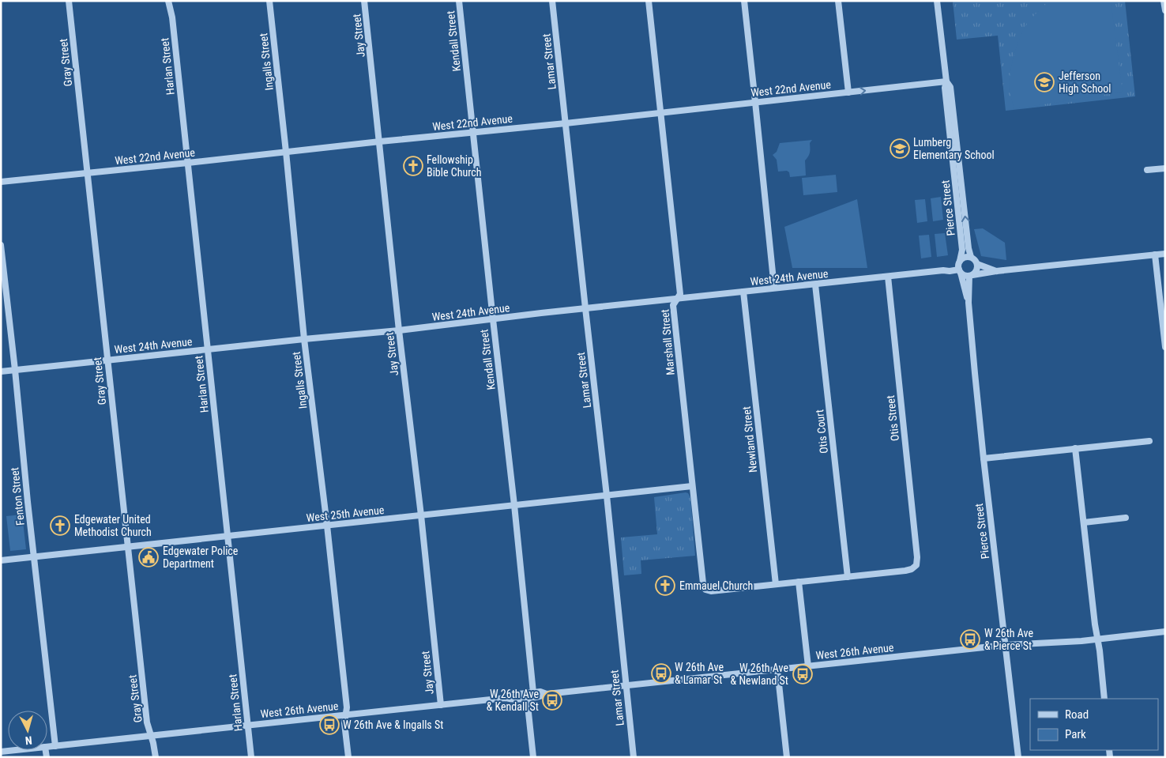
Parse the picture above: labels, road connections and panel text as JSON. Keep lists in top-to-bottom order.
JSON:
{
  "streets": {
    "street": [
      "Jay Street",
      "Kendall Street",
      "Ingalls Street",
      "Lamar Street",
      "Gray Street",
      "Harlan Street",
      "West 22nd Avenue",
      "Pierce Street",
      "West 24th Avenue",
      "Marshall Street",
      "Otis Street",
      "Otis Court",
      "Newland Street",
      "Fenton Street",
      "West 25th Avenue",
      "West 26th Avenue"
    ]
  },
  "crossings": [
    ["Jay Street", "West 22nd Avenue"],
    ["Jay Street", "West 24th Avenue"],
    ["Jay Street", "West 25th Avenue"],
    ["Jay Street", "West 26th Avenue"],
    ["Kendall Street", "West 22nd Avenue"],
    ["Kendall Street", "West 24th Avenue"],
    ["Kendall Street", "West 25th Avenue"],
    ["Kendall Street", "West 26th Avenue"],
    ["Ingalls Street", "West 22nd Avenue"],
    ["Ingalls Street", "West 24th Avenue"],
    ["Ingalls Street", "West 25th Avenue"],
    ["Ingalls Street", "West 26th Avenue"],
    ["Lamar Street", "West 22nd Avenue"],
    ["Lamar Street", "West 24th Avenue"],
    ["Lamar Street", "West 25th Avenue"],
    ["Lamar Street", "West 26th Avenue"],
    ["Gray Street", "West 22nd Avenue"],
    ["Gray Street", "West 24th Avenue"],
    ["Gray Street", "West 25th Avenue"],
    ["Gray Street", "West 26th Avenue"],
    ["Harlan Street", "West 22nd Avenue"],
    ["Harlan Street", "West 24th Avenue"],
    ["Harlan Street", "West 25th Avenue"],
    ["Harlan Street", "West 26th Avenue"],
    ["West 22nd Avenue", "Pierce Street"],
    ["West 22nd Avenue", "Marshall Street"],
    ["Pierce Street", "West 24th Avenue"],
    ["Pierce Street", "West 26th Avenue"],
    ["West 24th Avenue", "Marshall Street"],
    ["West 24th Avenue", "Otis Street"],
    ["West 24th Avenue", "Otis Court"],
    ["West 24th Avenue", "Newland Street"],
    ["West 24th Avenue", "Fenton Street"],
    ["Marshall Street", "Newland Street"],
    ["Marshall Street", "West 25th Avenue"],
    ["Otis Street", "Otis Court"],
    ["Fenton Street", "West 25th Avenue"],
    ["Fenton Street", "West 26th Avenue"]
  ],
  "places": {
    "school or university": ["Jefferson High School", "Lumberg Elementary School"],
    "church": ["Fellowship Bible Church", "Edgewater United Methodist Church", "Emmauel Church"],
    "public building": ["Edgewater Police Department"],
    "bus stop": [
      "W 26th Ave & Pierce St",
      "W 26th Ave & Lamar St",
      "W 26th Ave & Newland St",
      "W 26th Ave & Kendall St",
      "W 26th Ave & Ingalls St"
    ]
  },
  "legend": ["Road", "Park"],
  "north": "bottom"
}
